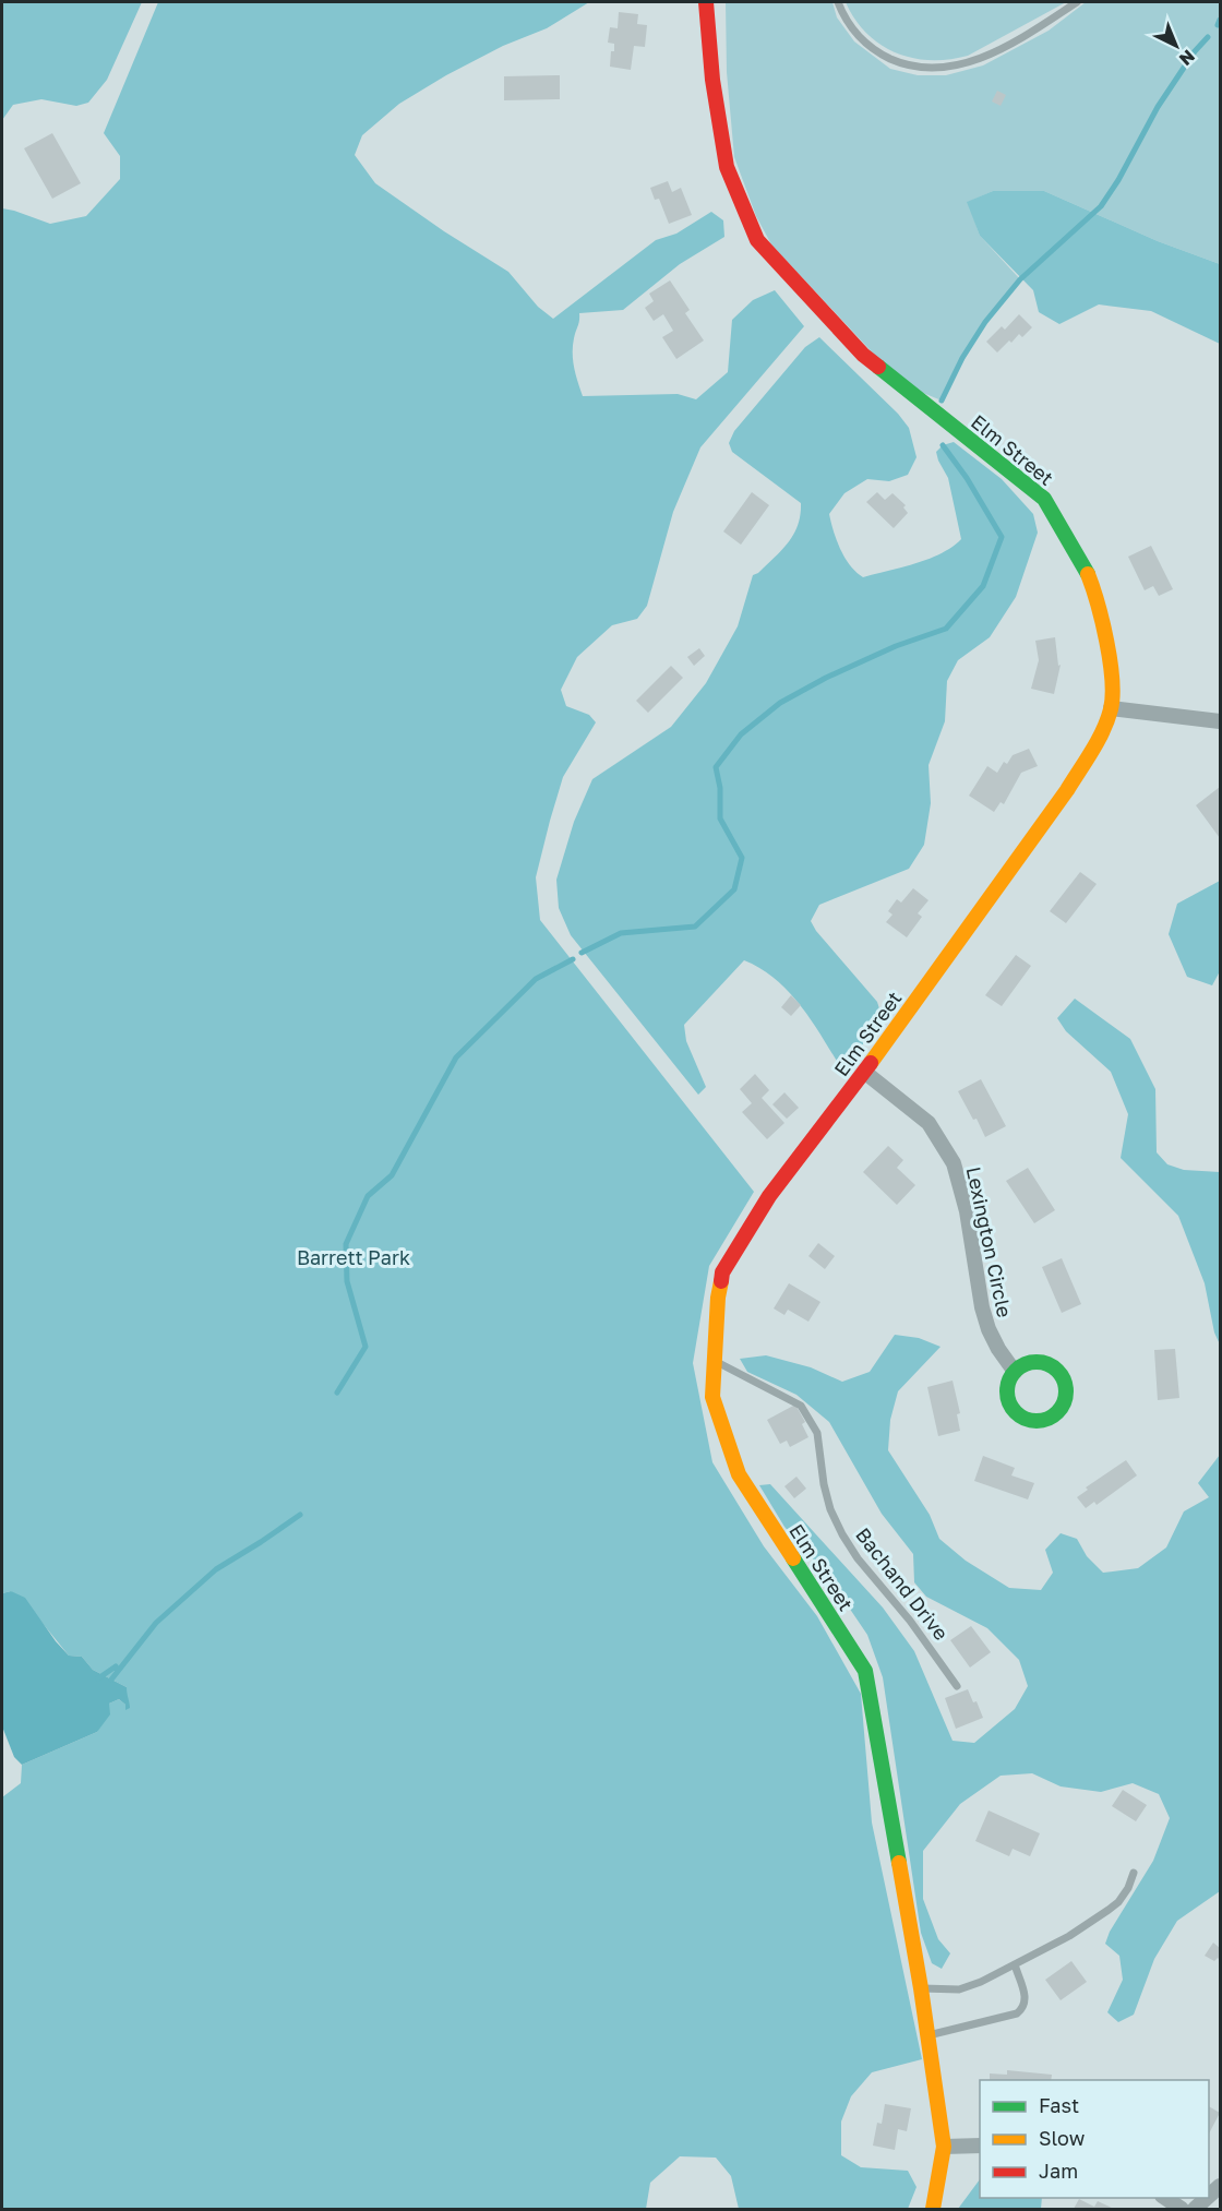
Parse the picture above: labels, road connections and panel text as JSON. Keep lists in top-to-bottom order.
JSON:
{
  "streets": {
    "street": ["Elm Street", "Lexington Circle"],
    "lane": ["Bachand Drive"]
  },
  "crossings": [
    ["Elm Street", "Lexington Circle"],
    ["Elm Street", "Bachand Drive"]
  ],
  "parks": ["Barrett Park"],
  "legend": ["Fast", "Slow", "Jam"],
  "north": "bottom right"
}
